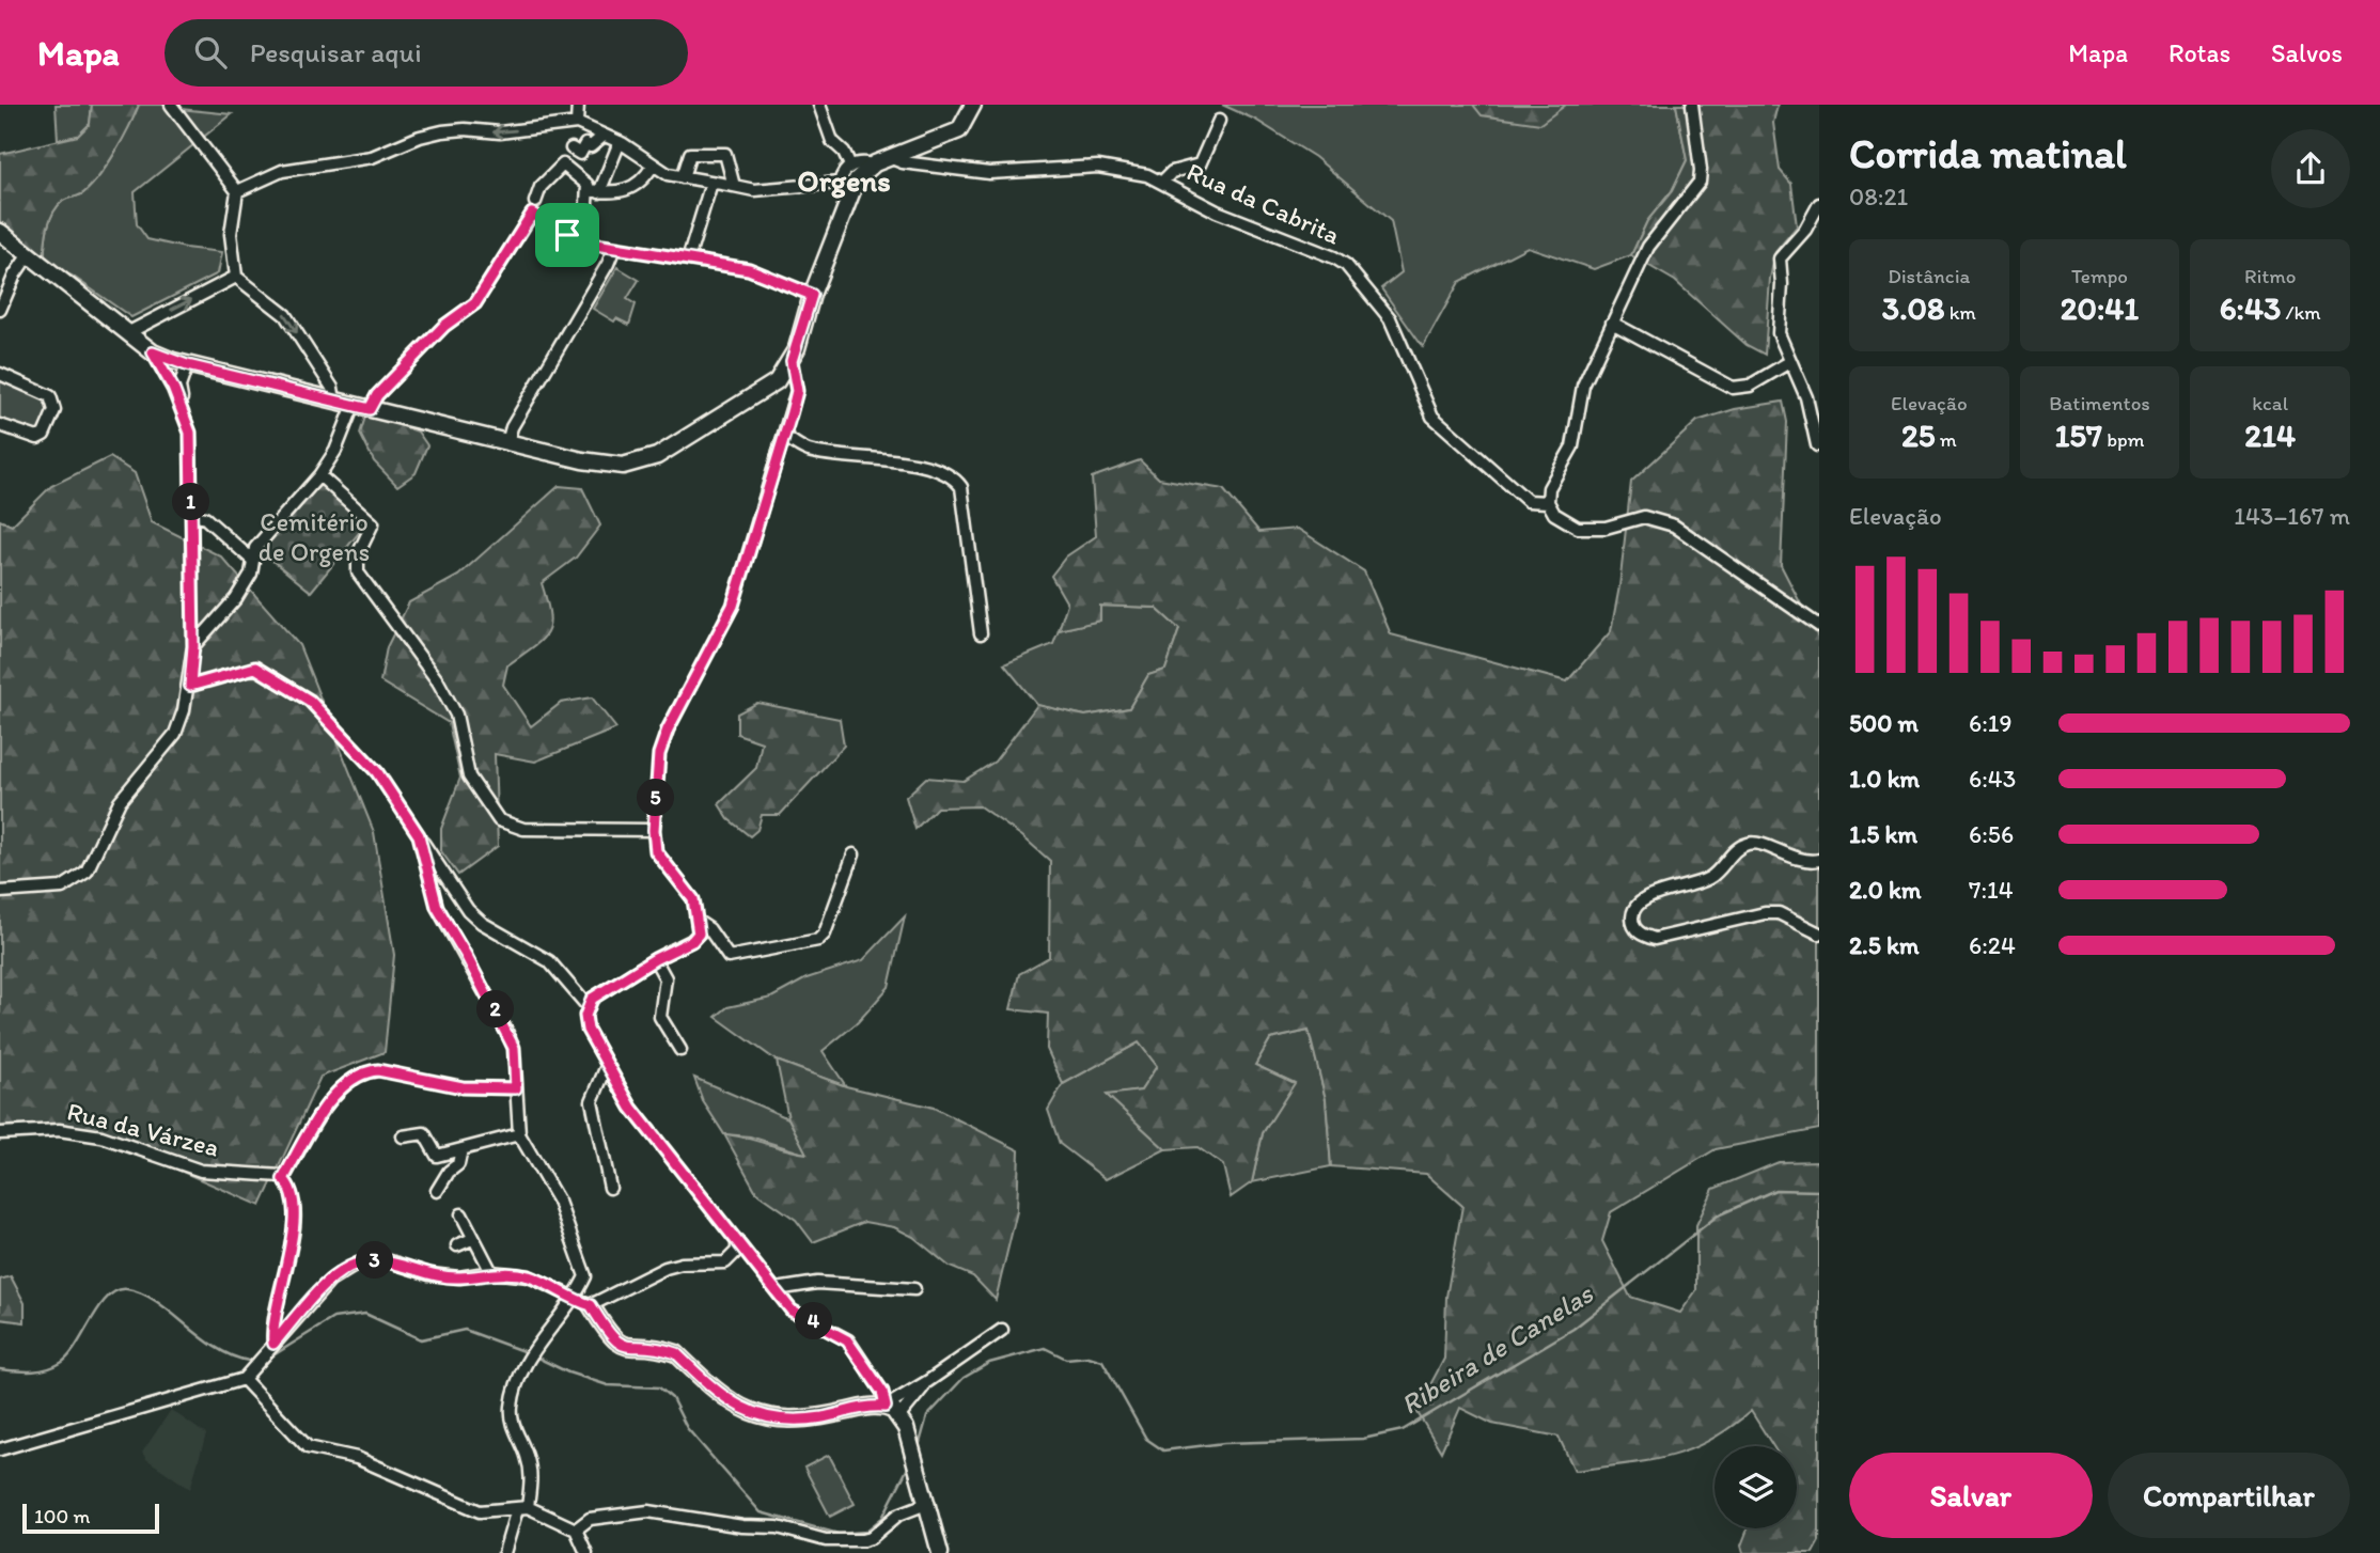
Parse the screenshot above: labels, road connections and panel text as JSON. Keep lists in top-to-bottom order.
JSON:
{
  "streets": {
    "street": ["Rua da Cabrita", "Rua da Várzea"]
  },
  "districts": ["Orgens"],
  "water": ["Ribeira de Canelas"],
  "parks": ["Cemitério de Orgens"],
  "scale_bar": "100 m",
  "page": {
    "header": "Mapa",
    "search": "Pesquisar aqui",
    "nav": ["Mapa", "Rotas", "Salvos"],
    "heading": ["Corrida matinal", "08:21"],
    "stats": [
      ["Distância", "3.08 km"],
      ["Tempo", "20:41"],
      ["Ritmo", "6:43 /km"],
      ["Elevação", "25 m"],
      ["Batimentos", "157 bpm"],
      ["kcal", "214"]
    ],
    "pins": [
      "1",
      "5",
      "2",
      "3",
      "4"
    ],
    "chart": ["Elevação", "143–167 m"],
    "list": [
      {
        "name": "500 m",
        "note": "6:19"
      },
      {
        "name": "1.0 km",
        "note": "6:43"
      },
      {
        "name": "1.5 km",
        "note": "6:56"
      },
      {
        "name": "2.0 km",
        "note": "7:14"
      },
      {
        "name": "2.5 km",
        "note": "6:24"
      }
    ],
    "buttons": ["Salvar", "Compartilhar"],
    "scale": "100 m"
  }
}
